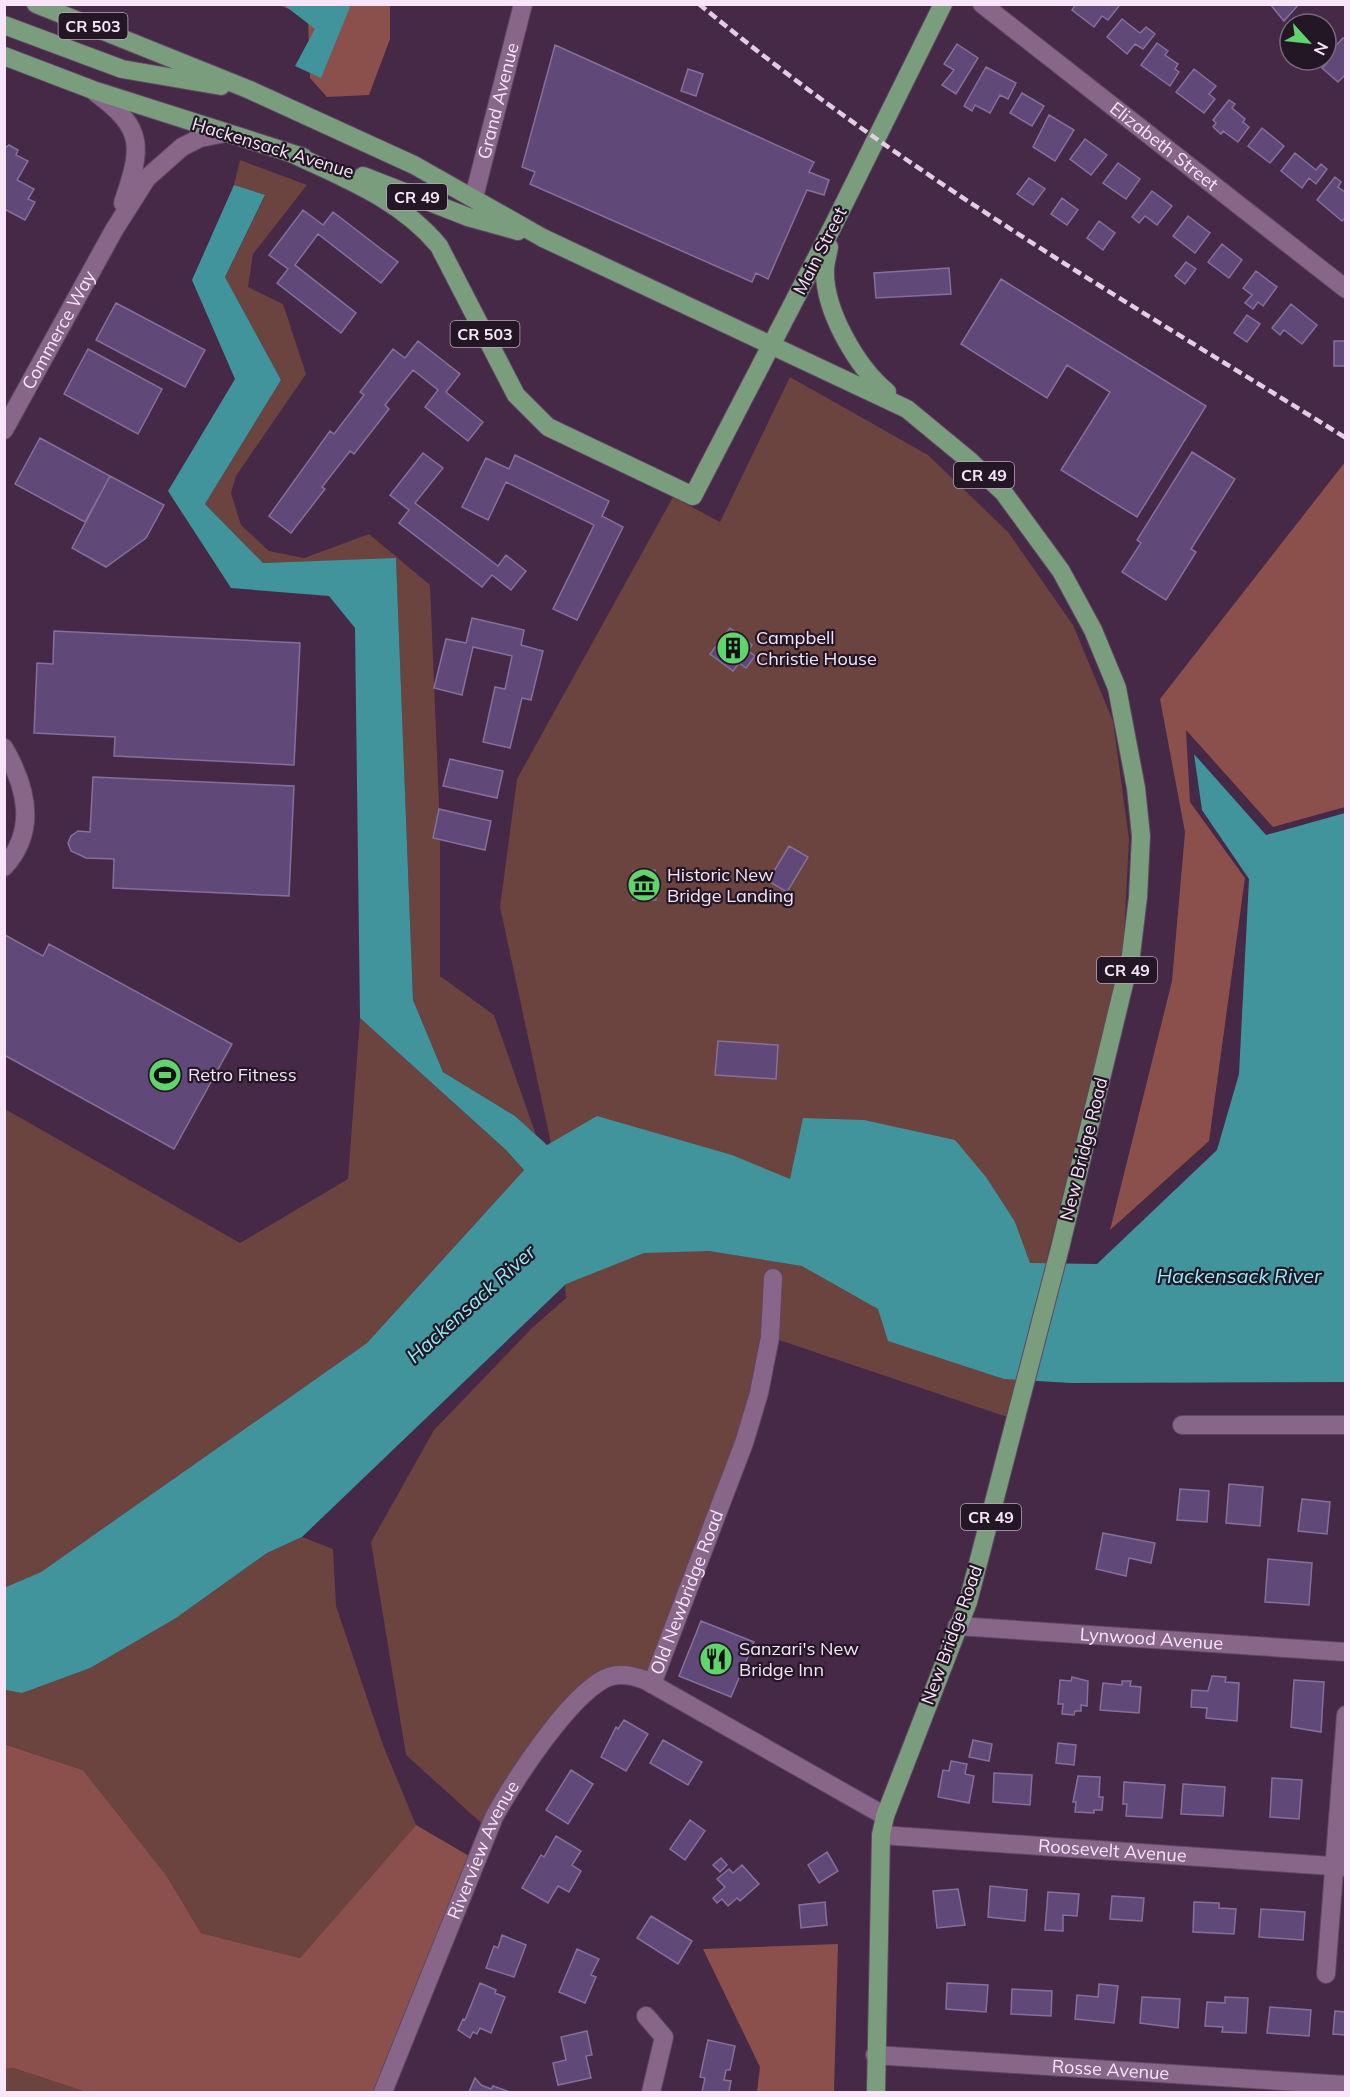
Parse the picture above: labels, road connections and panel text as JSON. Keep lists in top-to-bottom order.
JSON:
{
  "streets": {
    "main road": [
      "CR 503",
      "Hackensack Avenue",
      "CR 49",
      "Main Street",
      "New Bridge Road"
    ],
    "street": [
      "Grand Avenue",
      "Elizabeth Street",
      "Commerce Way",
      "Old Newbridge Road",
      "Lynwood Avenue",
      "Riverview Avenue",
      "Roosevelt Avenue",
      "Rosse Avenue"
    ]
  },
  "crossings": [
    ["Grand Avenue", "Hackensack Avenue"],
    ["Hackensack Avenue", "Main Street"],
    ["Hackensack Avenue", "Commerce Way"],
    ["Hackensack Avenue", "New Bridge Road"],
    ["Main Street", "New Bridge Road"],
    ["New Bridge Road", "Old Newbridge Road"],
    ["New Bridge Road", "Lynwood Avenue"],
    ["New Bridge Road", "Roosevelt Avenue"],
    ["New Bridge Road", "Rosse Avenue"],
    ["Old Newbridge Road", "Riverview Avenue"]
  ],
  "water": ["Hackensack River"],
  "places": {
    "building": ["Campbell Christie House"],
    "museum": ["Historic New Bridge Landing"],
    "sports": ["Retro Fitness"],
    "restaurant": ["Sanzari's New Bridge Inn"]
  },
  "north": "bottom right"
}
